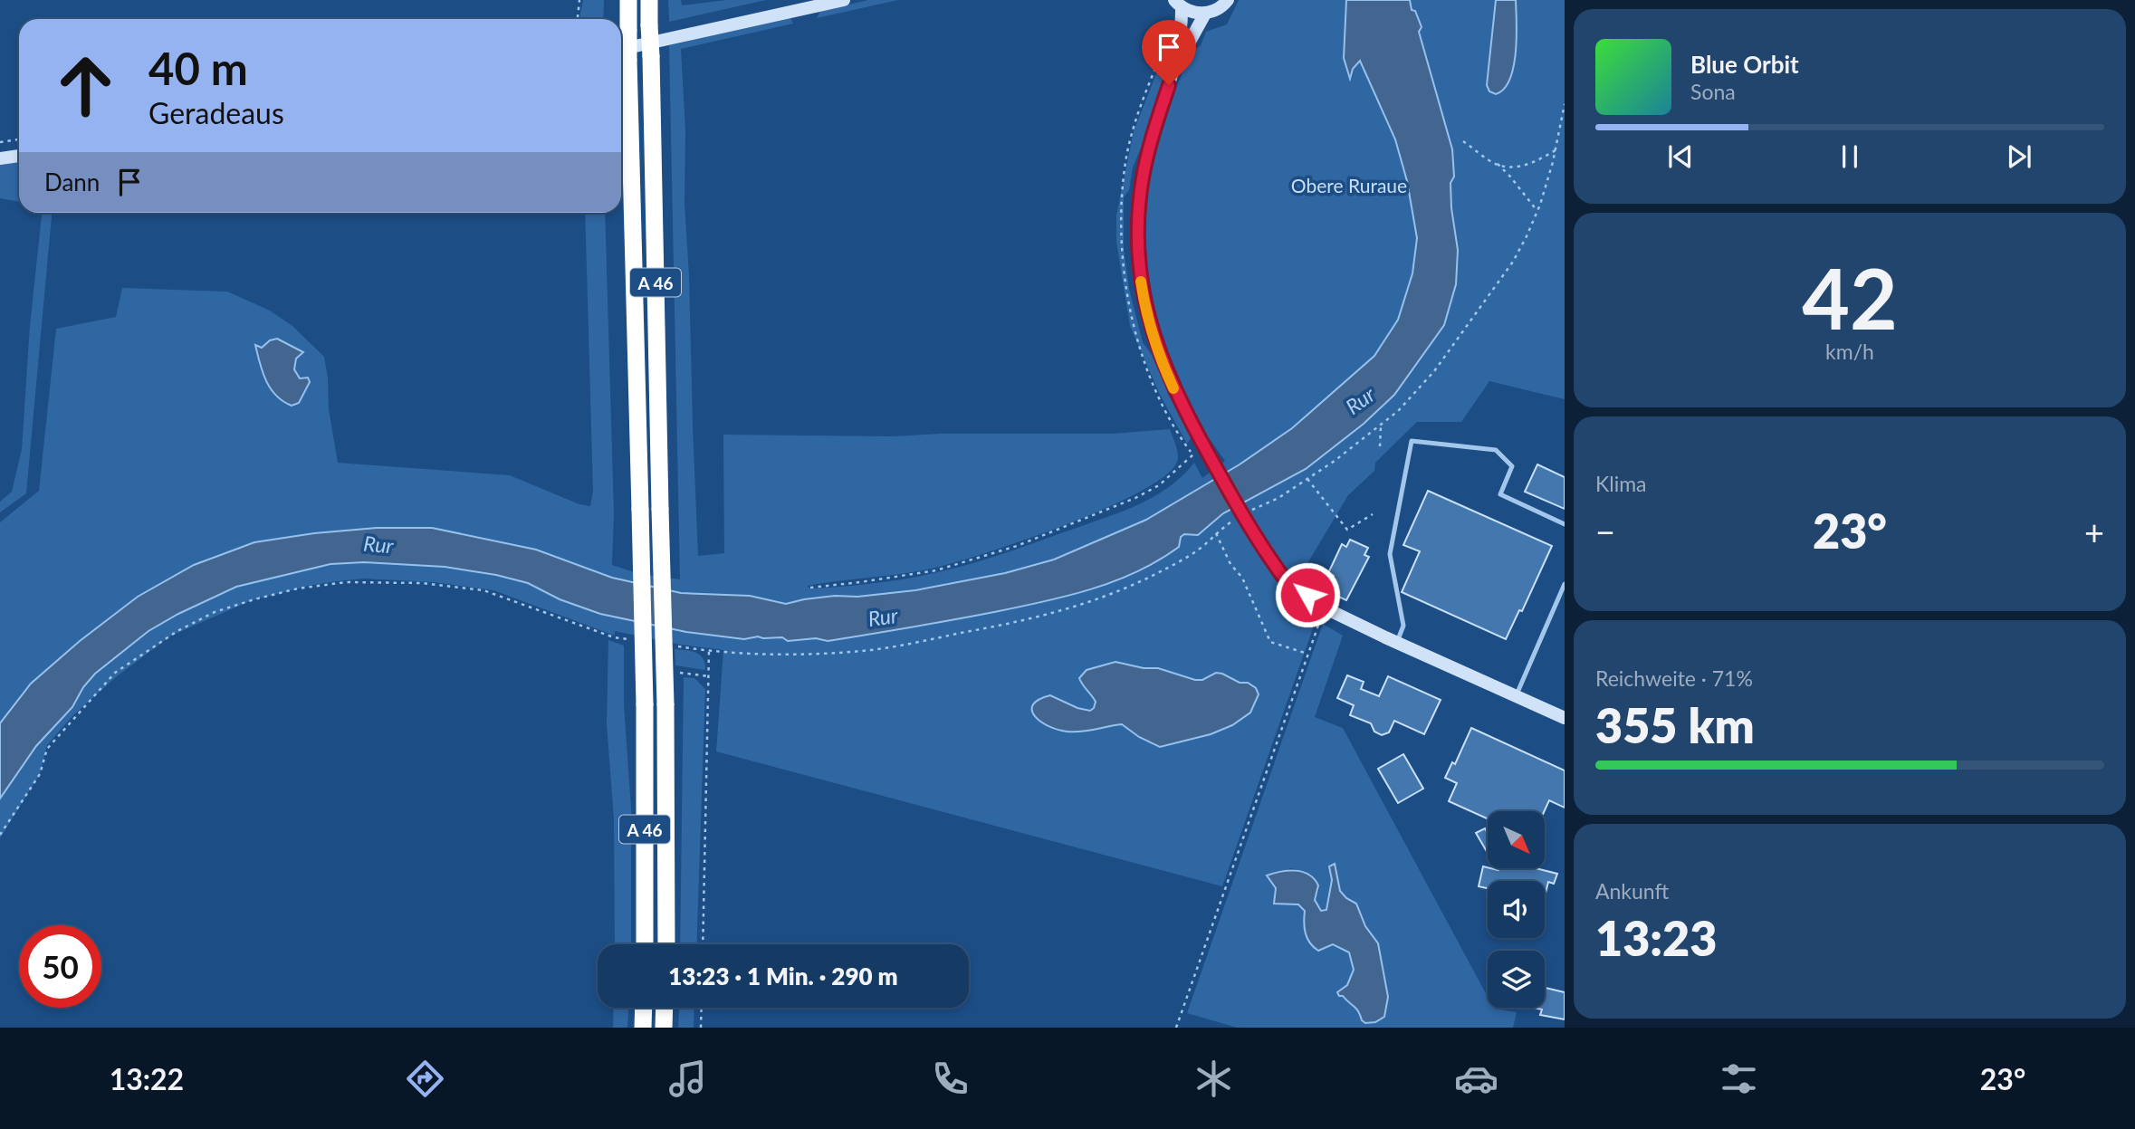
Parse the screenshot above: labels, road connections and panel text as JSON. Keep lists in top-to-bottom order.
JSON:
{
  "streets": {
    "highway": ["A 46"]
  },
  "water": ["Rur"],
  "parks": ["Obere Ruraue"],
  "north": "bottom right",
  "page": {
    "turn": ["40 m", "Geradeaus"],
    "song": ["Blue Orbit", "Sona"],
    "then": "Dann",
    "tile": [
      ["42", "km/h"],
      "Klima",
      ["Reichweite · 71%", "355 km"],
      ["Ankunft", "13:23"]
    ],
    "heat": ["−", "23°", "+"],
    "limit": "50",
    "trip": "13:23 · 1 Min. · 290 m",
    "tabs": ["13:22", "23°"]
  }
}
